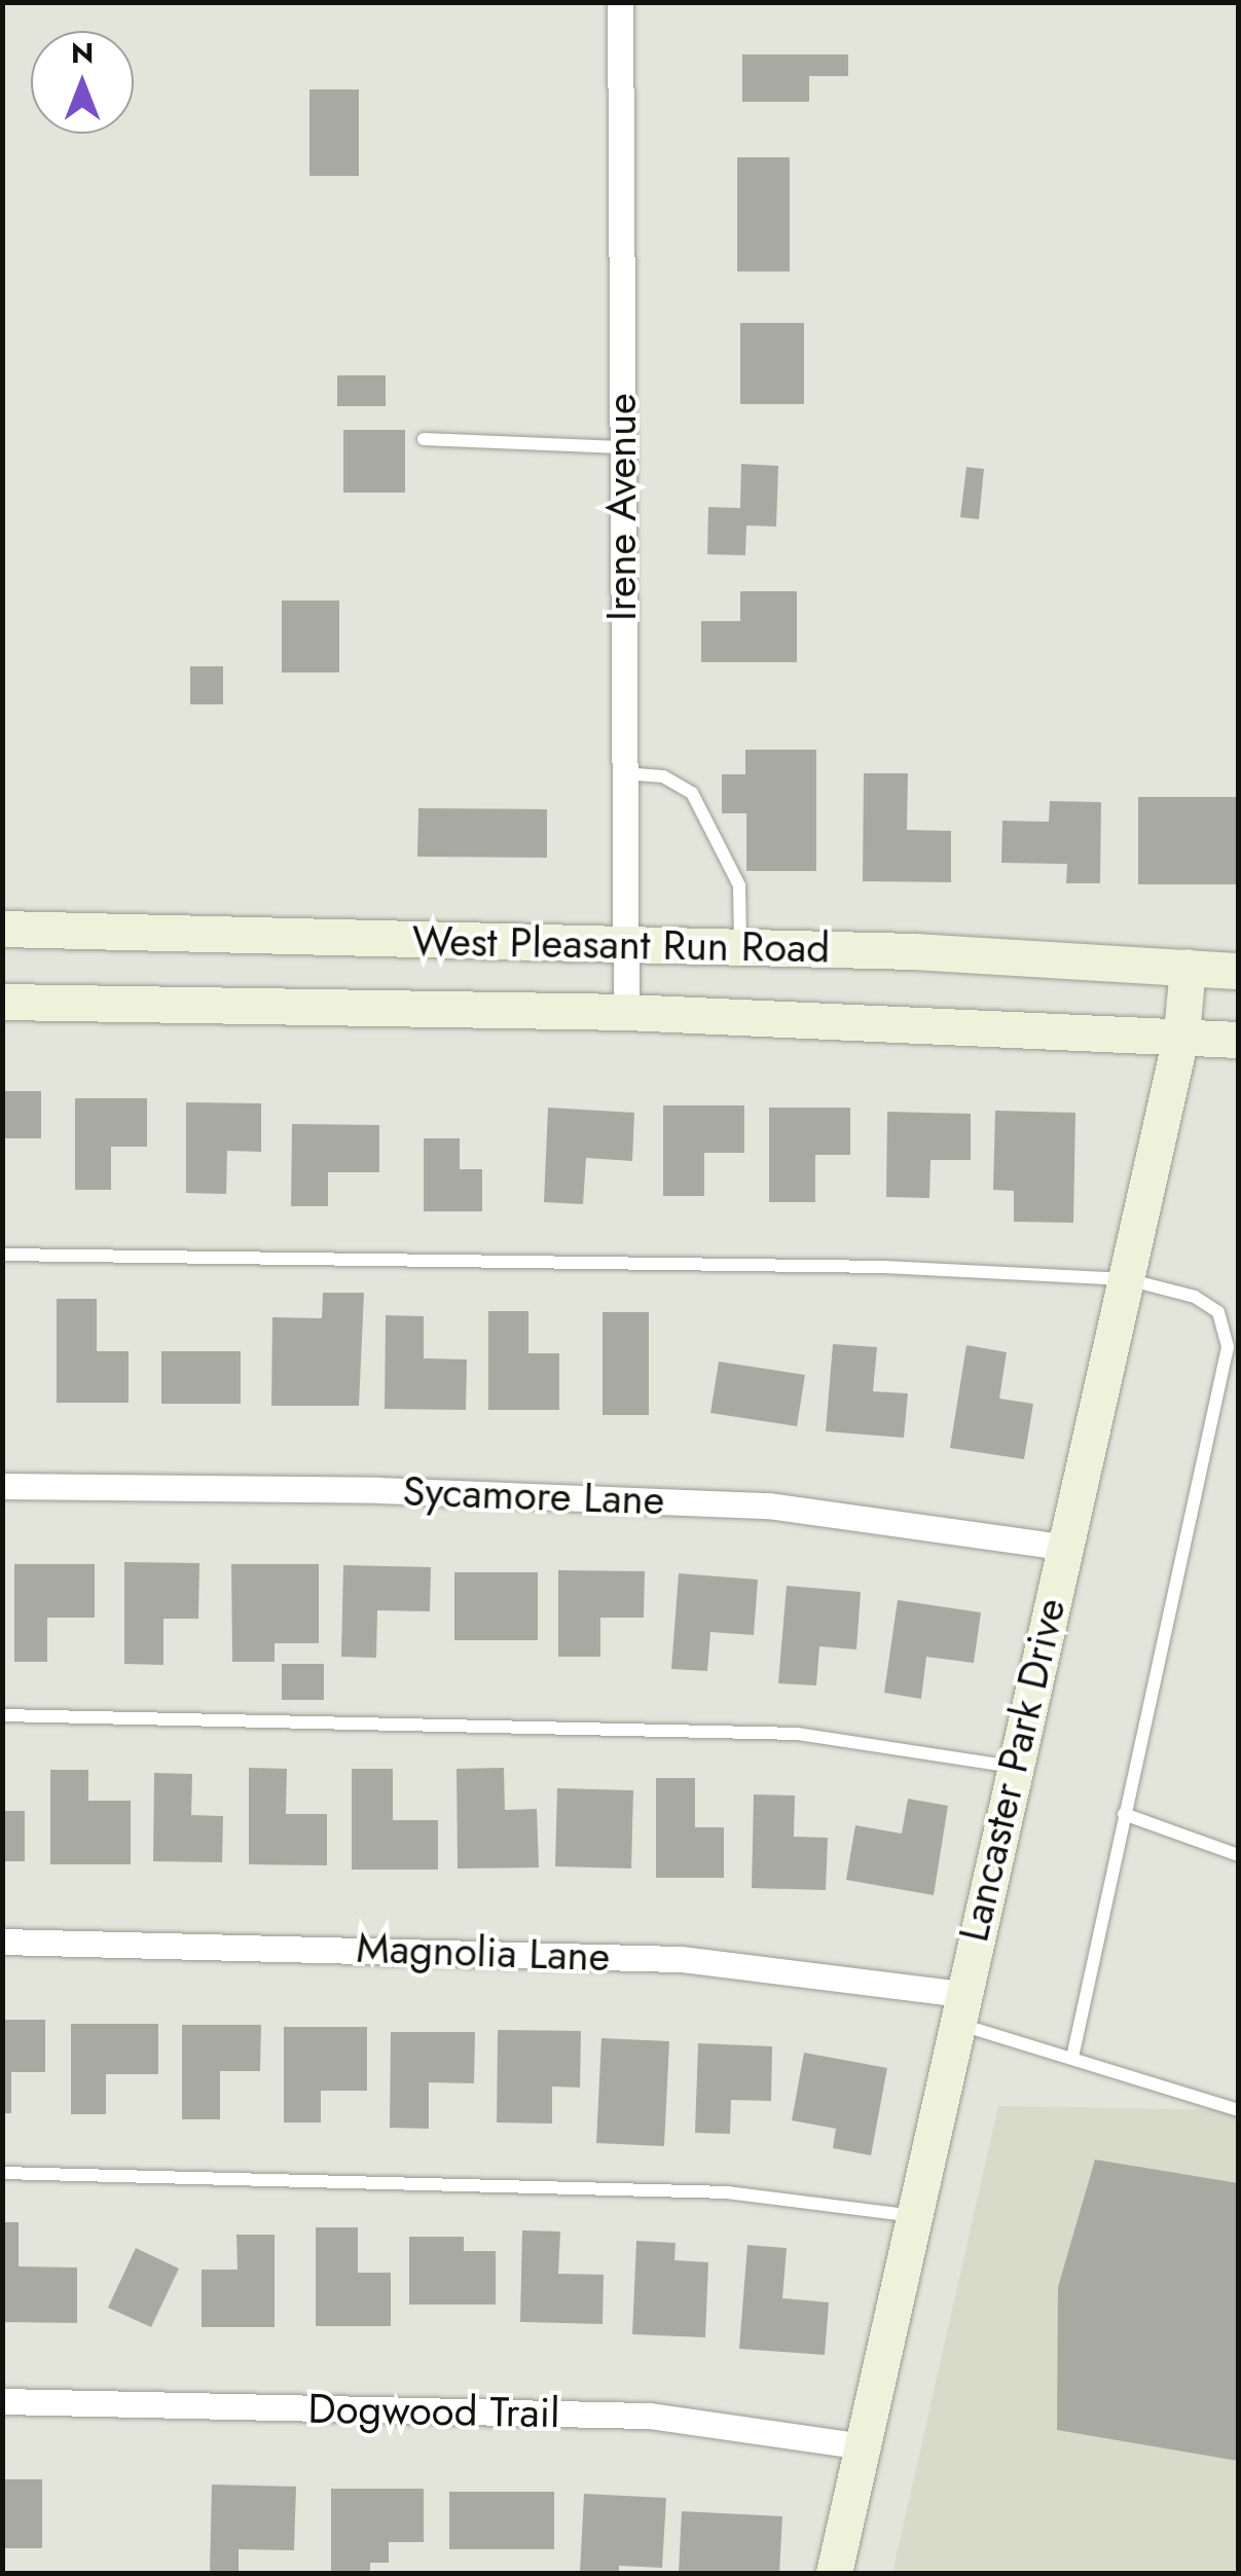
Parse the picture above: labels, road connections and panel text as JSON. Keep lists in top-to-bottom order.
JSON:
{
  "streets": {
    "main road": ["West Pleasant Run Road", "Lancaster Park Drive"],
    "street": [
      "Irene Avenue",
      "Sycamore Lane",
      "Magnolia Lane",
      "Dogwood Trail"
    ]
  },
  "crossings": [
    ["Irene Avenue", "West Pleasant Run Road"],
    ["West Pleasant Run Road", "Lancaster Park Drive"],
    ["Sycamore Lane", "Lancaster Park Drive"],
    ["Lancaster Park Drive", "Magnolia Lane"],
    ["Lancaster Park Drive", "Dogwood Trail"]
  ],
  "north": "top"
}
